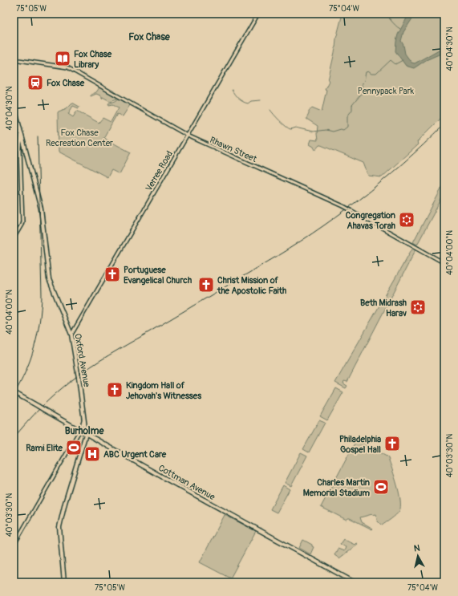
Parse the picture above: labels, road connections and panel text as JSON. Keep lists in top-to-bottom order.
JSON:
{
  "streets": {
    "main road": [
      "Rhawn Street",
      "Verree Road",
      "Oxford Avenue",
      "Cottman Avenue"
    ]
  },
  "crossings": [
    ["Rhawn Street", "Verree Road"],
    ["Verree Road", "Oxford Avenue"],
    ["Oxford Avenue", "Cottman Avenue"]
  ],
  "districts": ["Fox Chase", "Burholme"],
  "parks": ["Pennypack Park", "Fox Chase Recreation Center"],
  "places": {
    "library": ["Fox Chase Library"],
    "station": ["Fox Chase"],
    "synagogue": ["Congregation Ahavas Torah", "Beth Midrash Harav"],
    "church": [
      "Portuguese Evangelical Church",
      "Christ Mission of the Apostolic Faith",
      "Kingdom Hall of Jehovah's Witnesses",
      "Philadelphia Gospel Hall"
    ],
    "sports": ["Rami Elite", "Charles Martin Memorial Stadium"],
    "hospital": ["ABC Urgent Care"]
  },
  "north": "top",
  "coordinates": [
    "75°05'W",
    "75°04'W",
    "40°04'30\"N",
    "40°04'00\"N",
    "40°03'30\"N"
  ]
}
